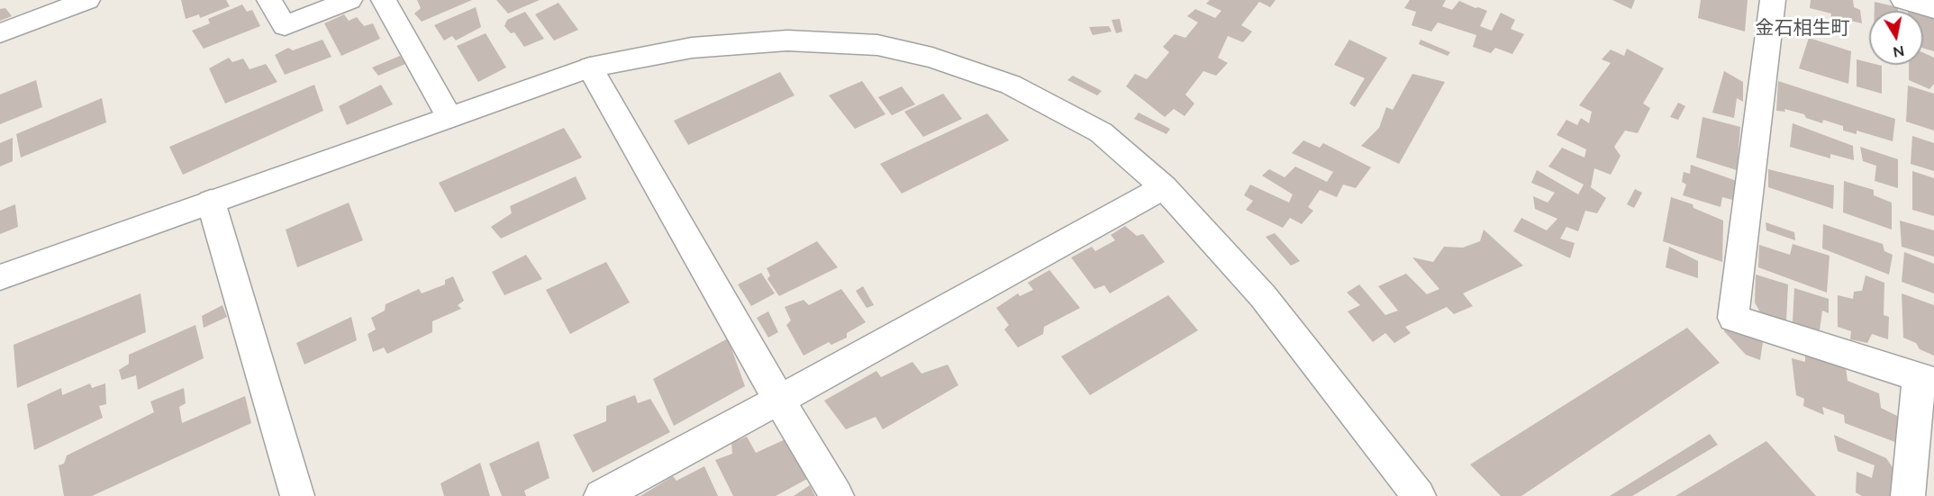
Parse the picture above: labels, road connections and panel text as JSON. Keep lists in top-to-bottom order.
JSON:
{
  "districts": ["金石相生町"],
  "north": "bottom"
}
